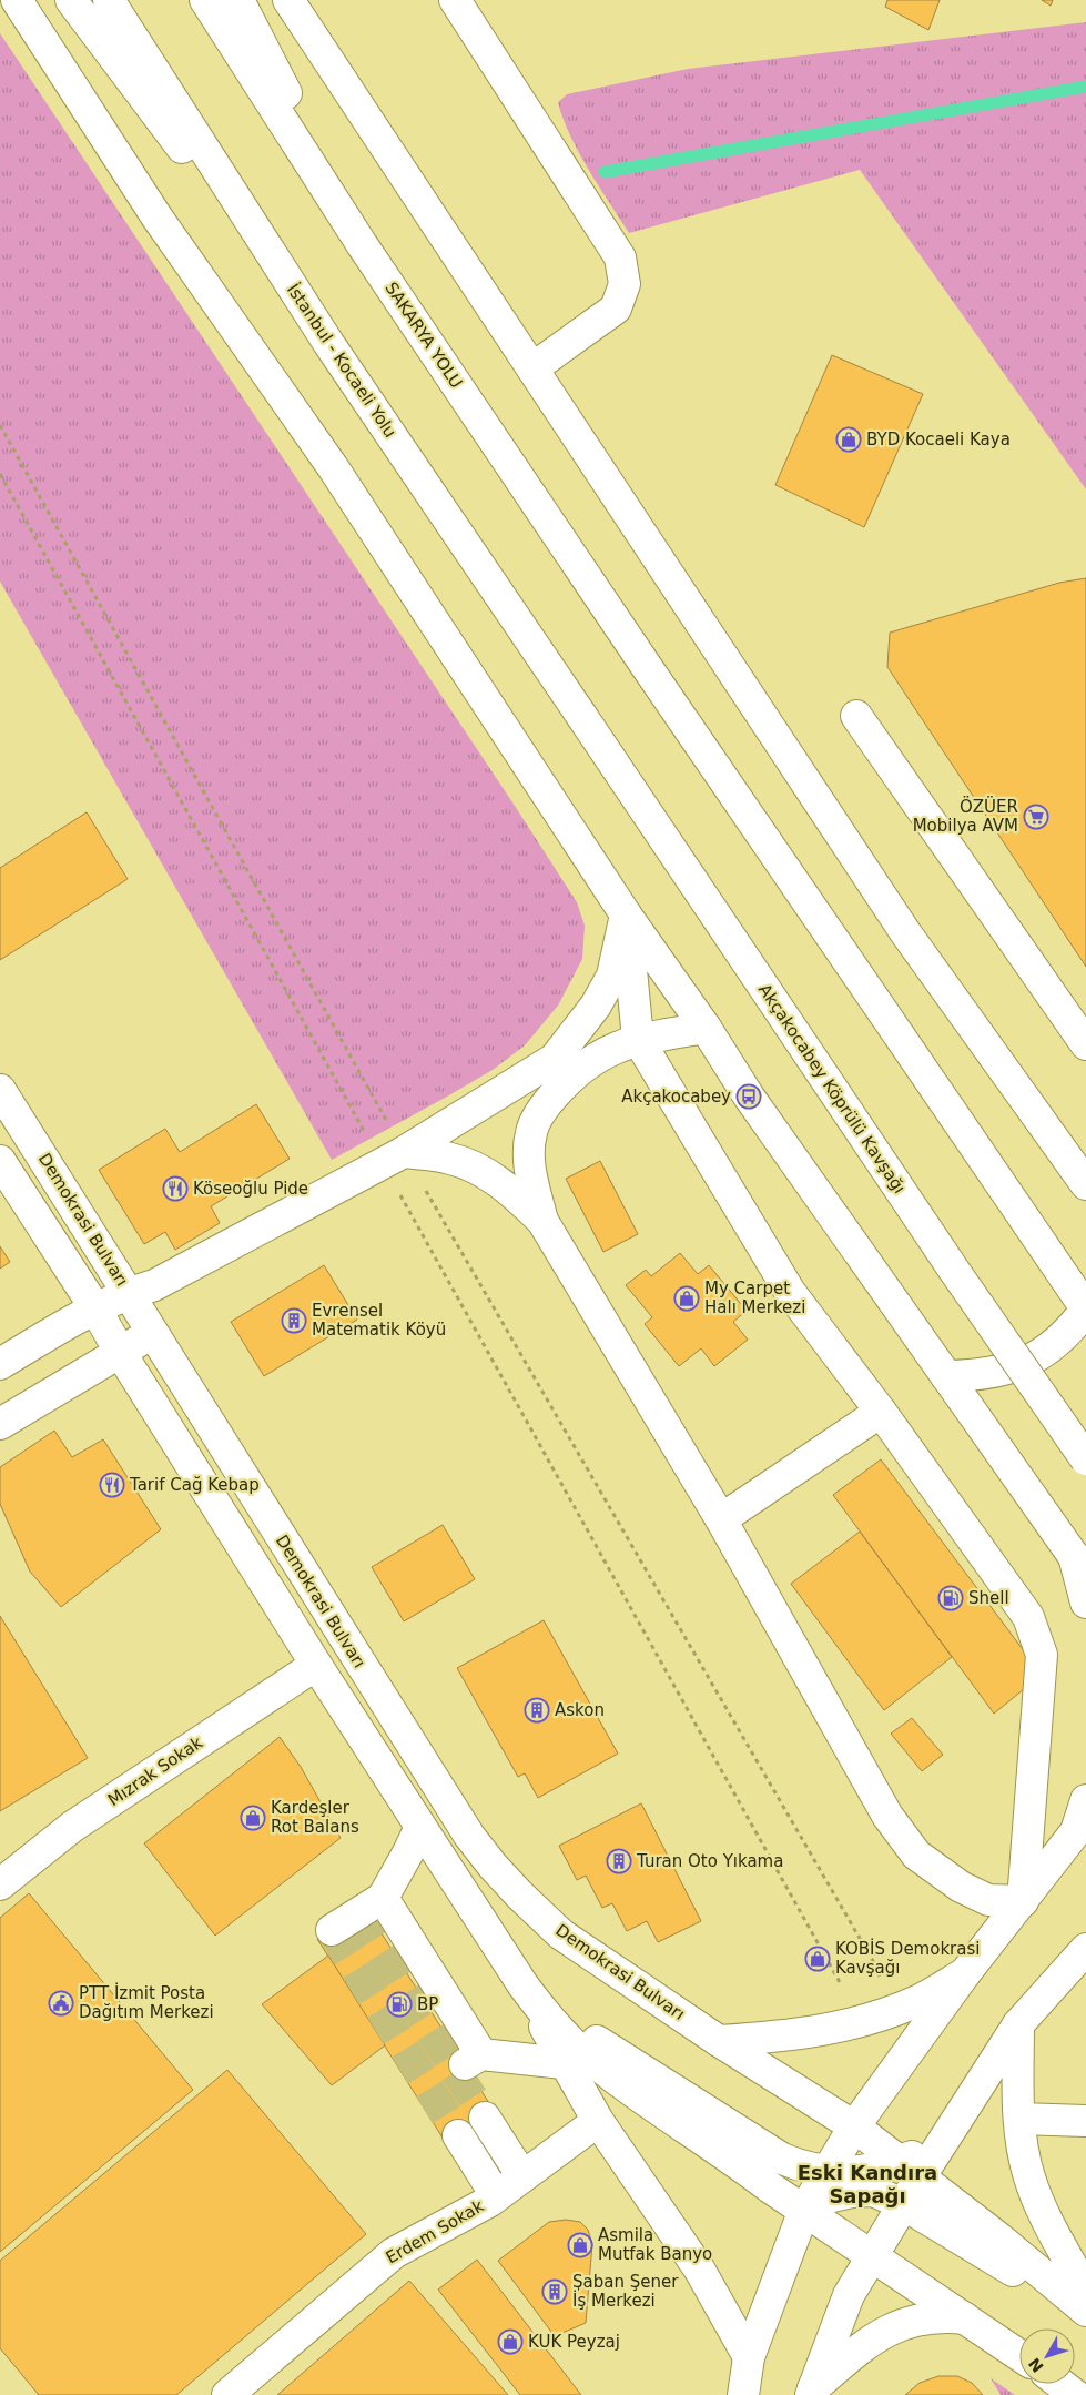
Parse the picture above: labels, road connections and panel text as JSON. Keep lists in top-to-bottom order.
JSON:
{
  "streets": {
    "main road": [
      "SAKARYA YOLU",
      "İstanbul - Kocaeli Yolu",
      "Akçakocabey Köprülü Kavşağı",
      "Demokrasi Bulvarı",
      "Mızrak Sokak",
      "Erdem Sokak"
    ]
  },
  "crossings": [
    ["İstanbul - Kocaeli Yolu", "Akçakocabey Köprülü Kavşağı"]
  ],
  "districts": ["Eski Kandıra Sapağı"],
  "places": {
    "shop": [
      "BYD Kocaeli Kaya",
      "My Carpet Halı Merkezi",
      "Kardeşler Rot Balans",
      "KOBİS Demokrasi Kavşağı",
      "Asmila Mutfak Banyo",
      "KUK Peyzaj"
    ],
    "supermarket": ["ÖZÜER Mobilya AVM"],
    "bus stop": ["Akçakocabey"],
    "restaurant": ["Köseoğlu Pide", "Tarif Cağ Kebap"],
    "building": [
      "Evrensel Matematik Köyü",
      "Askon",
      "Turan Oto Yıkama",
      "Şaban Şener İş Merkezi"
    ],
    "fuel station": ["Shell", "BP"],
    "public building": ["PTT İzmit Posta Dağıtım Merkezi"]
  },
  "north": "bottom left"
}
